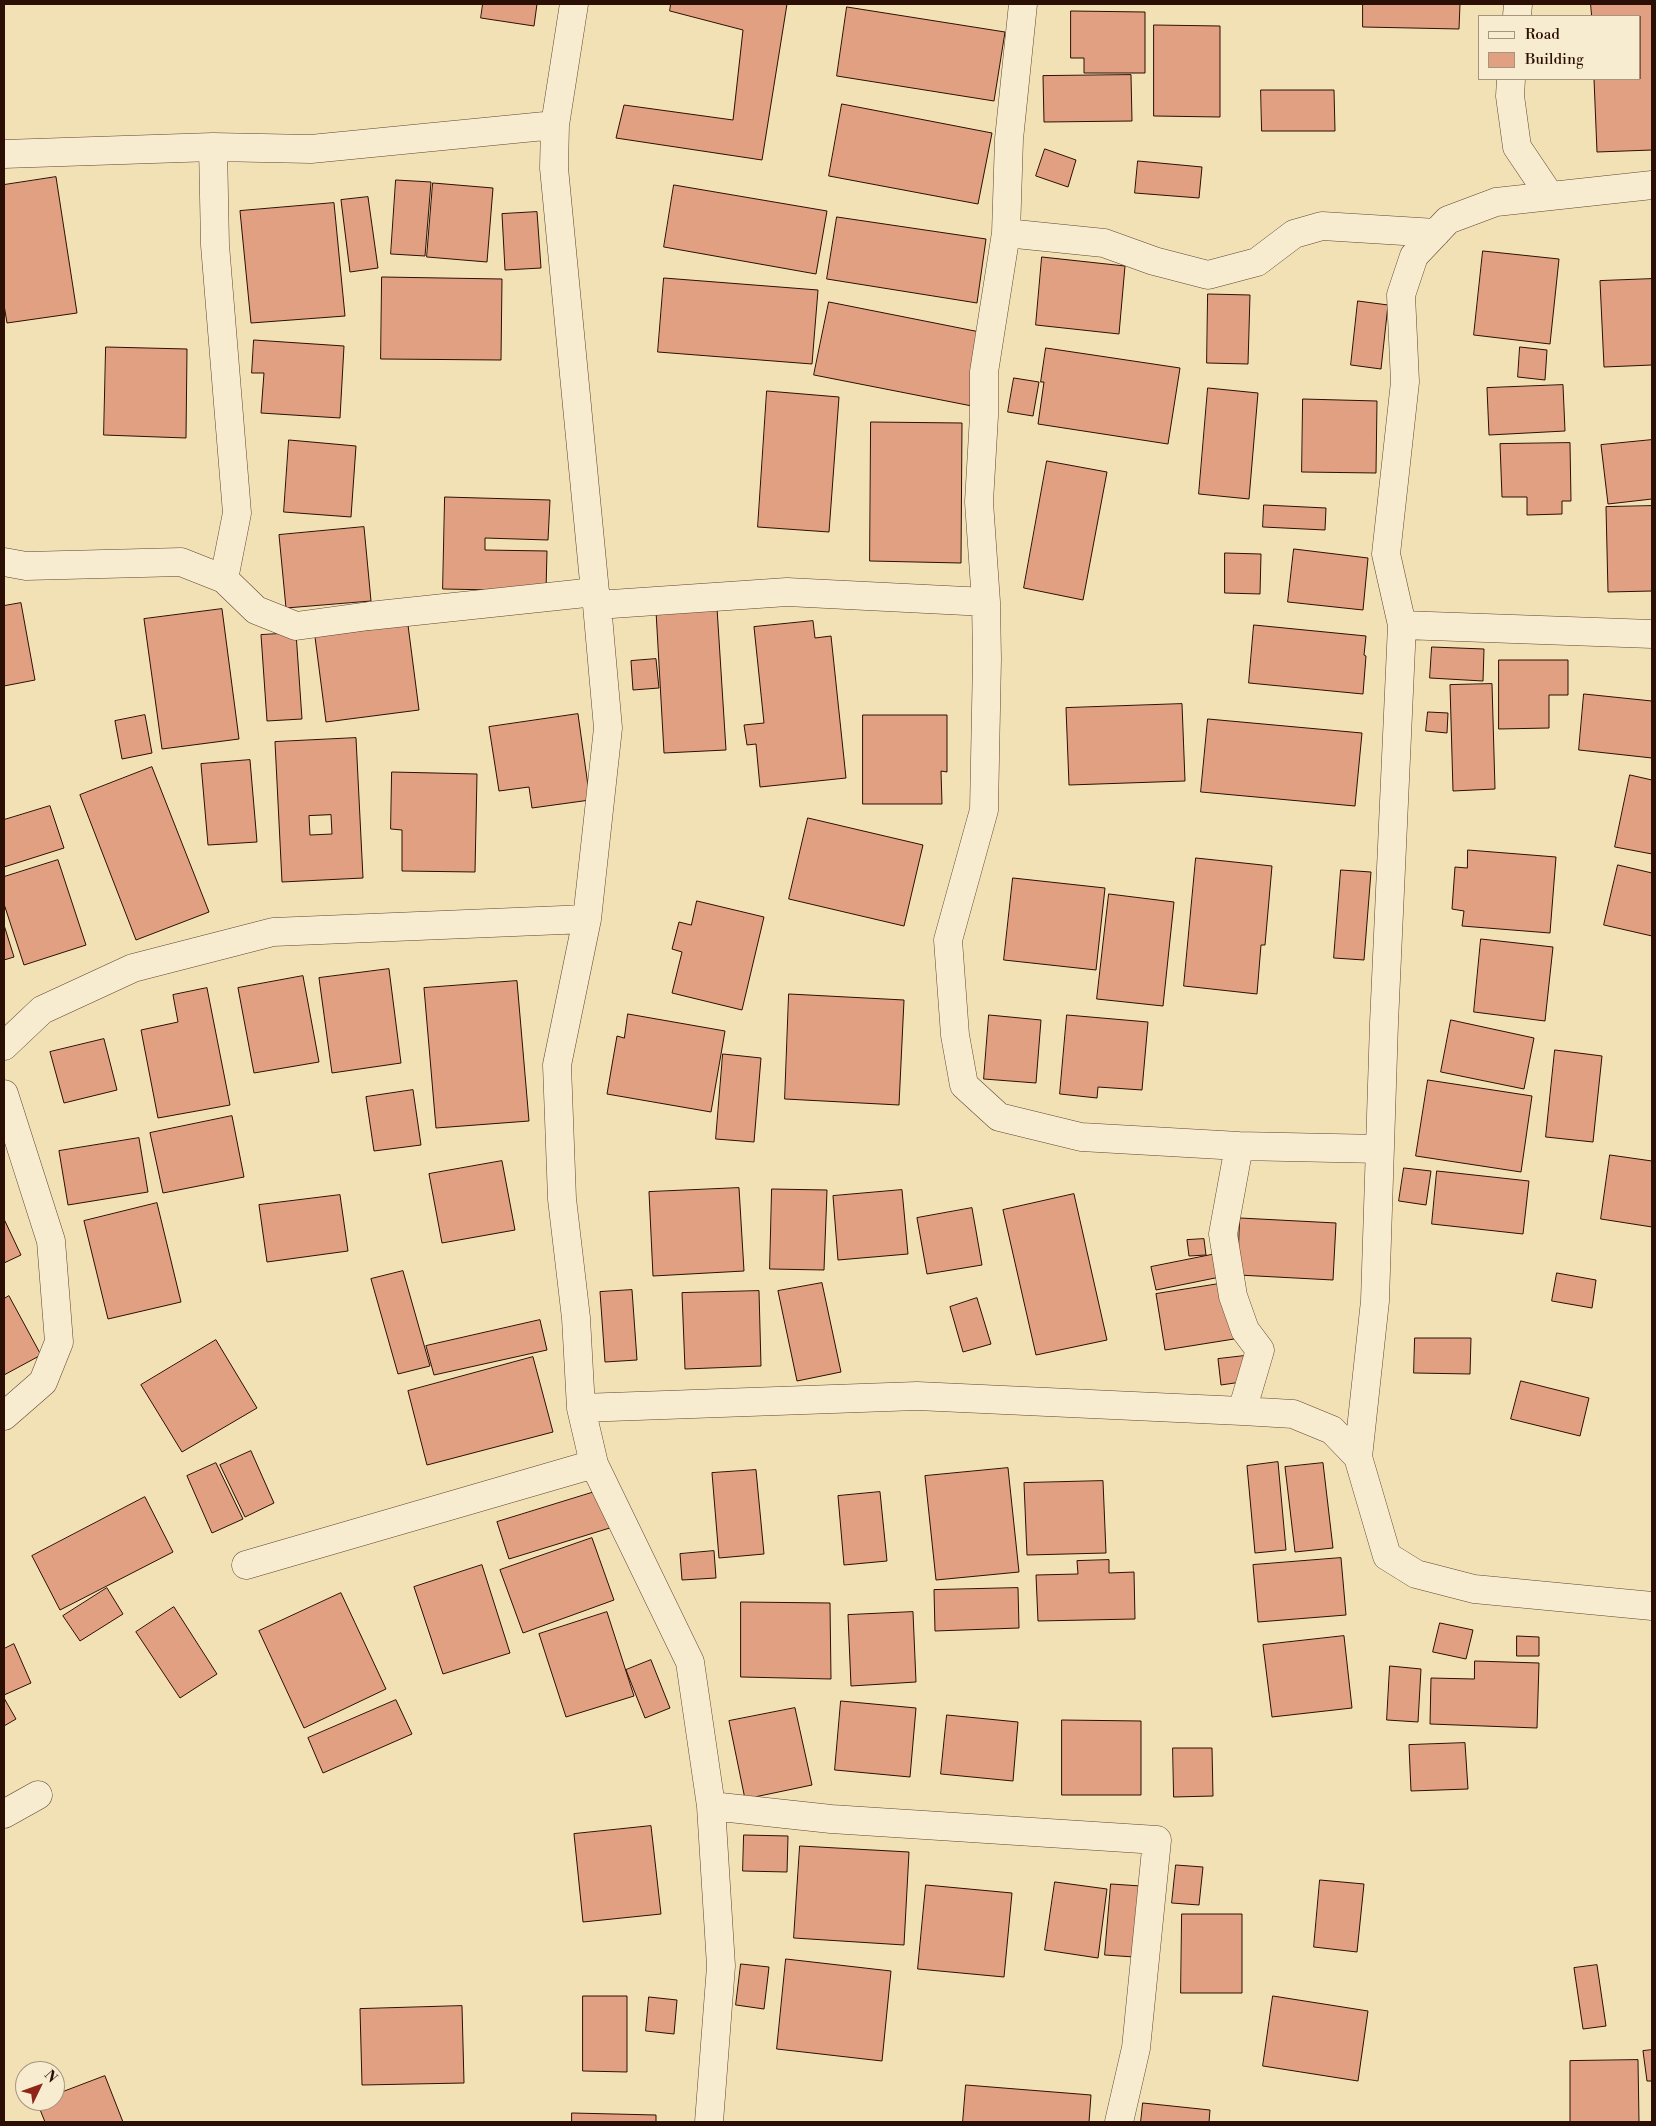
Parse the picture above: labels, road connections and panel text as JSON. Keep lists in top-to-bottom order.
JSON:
{
  "legend": ["Road", "Building"],
  "north": "top right"
}
